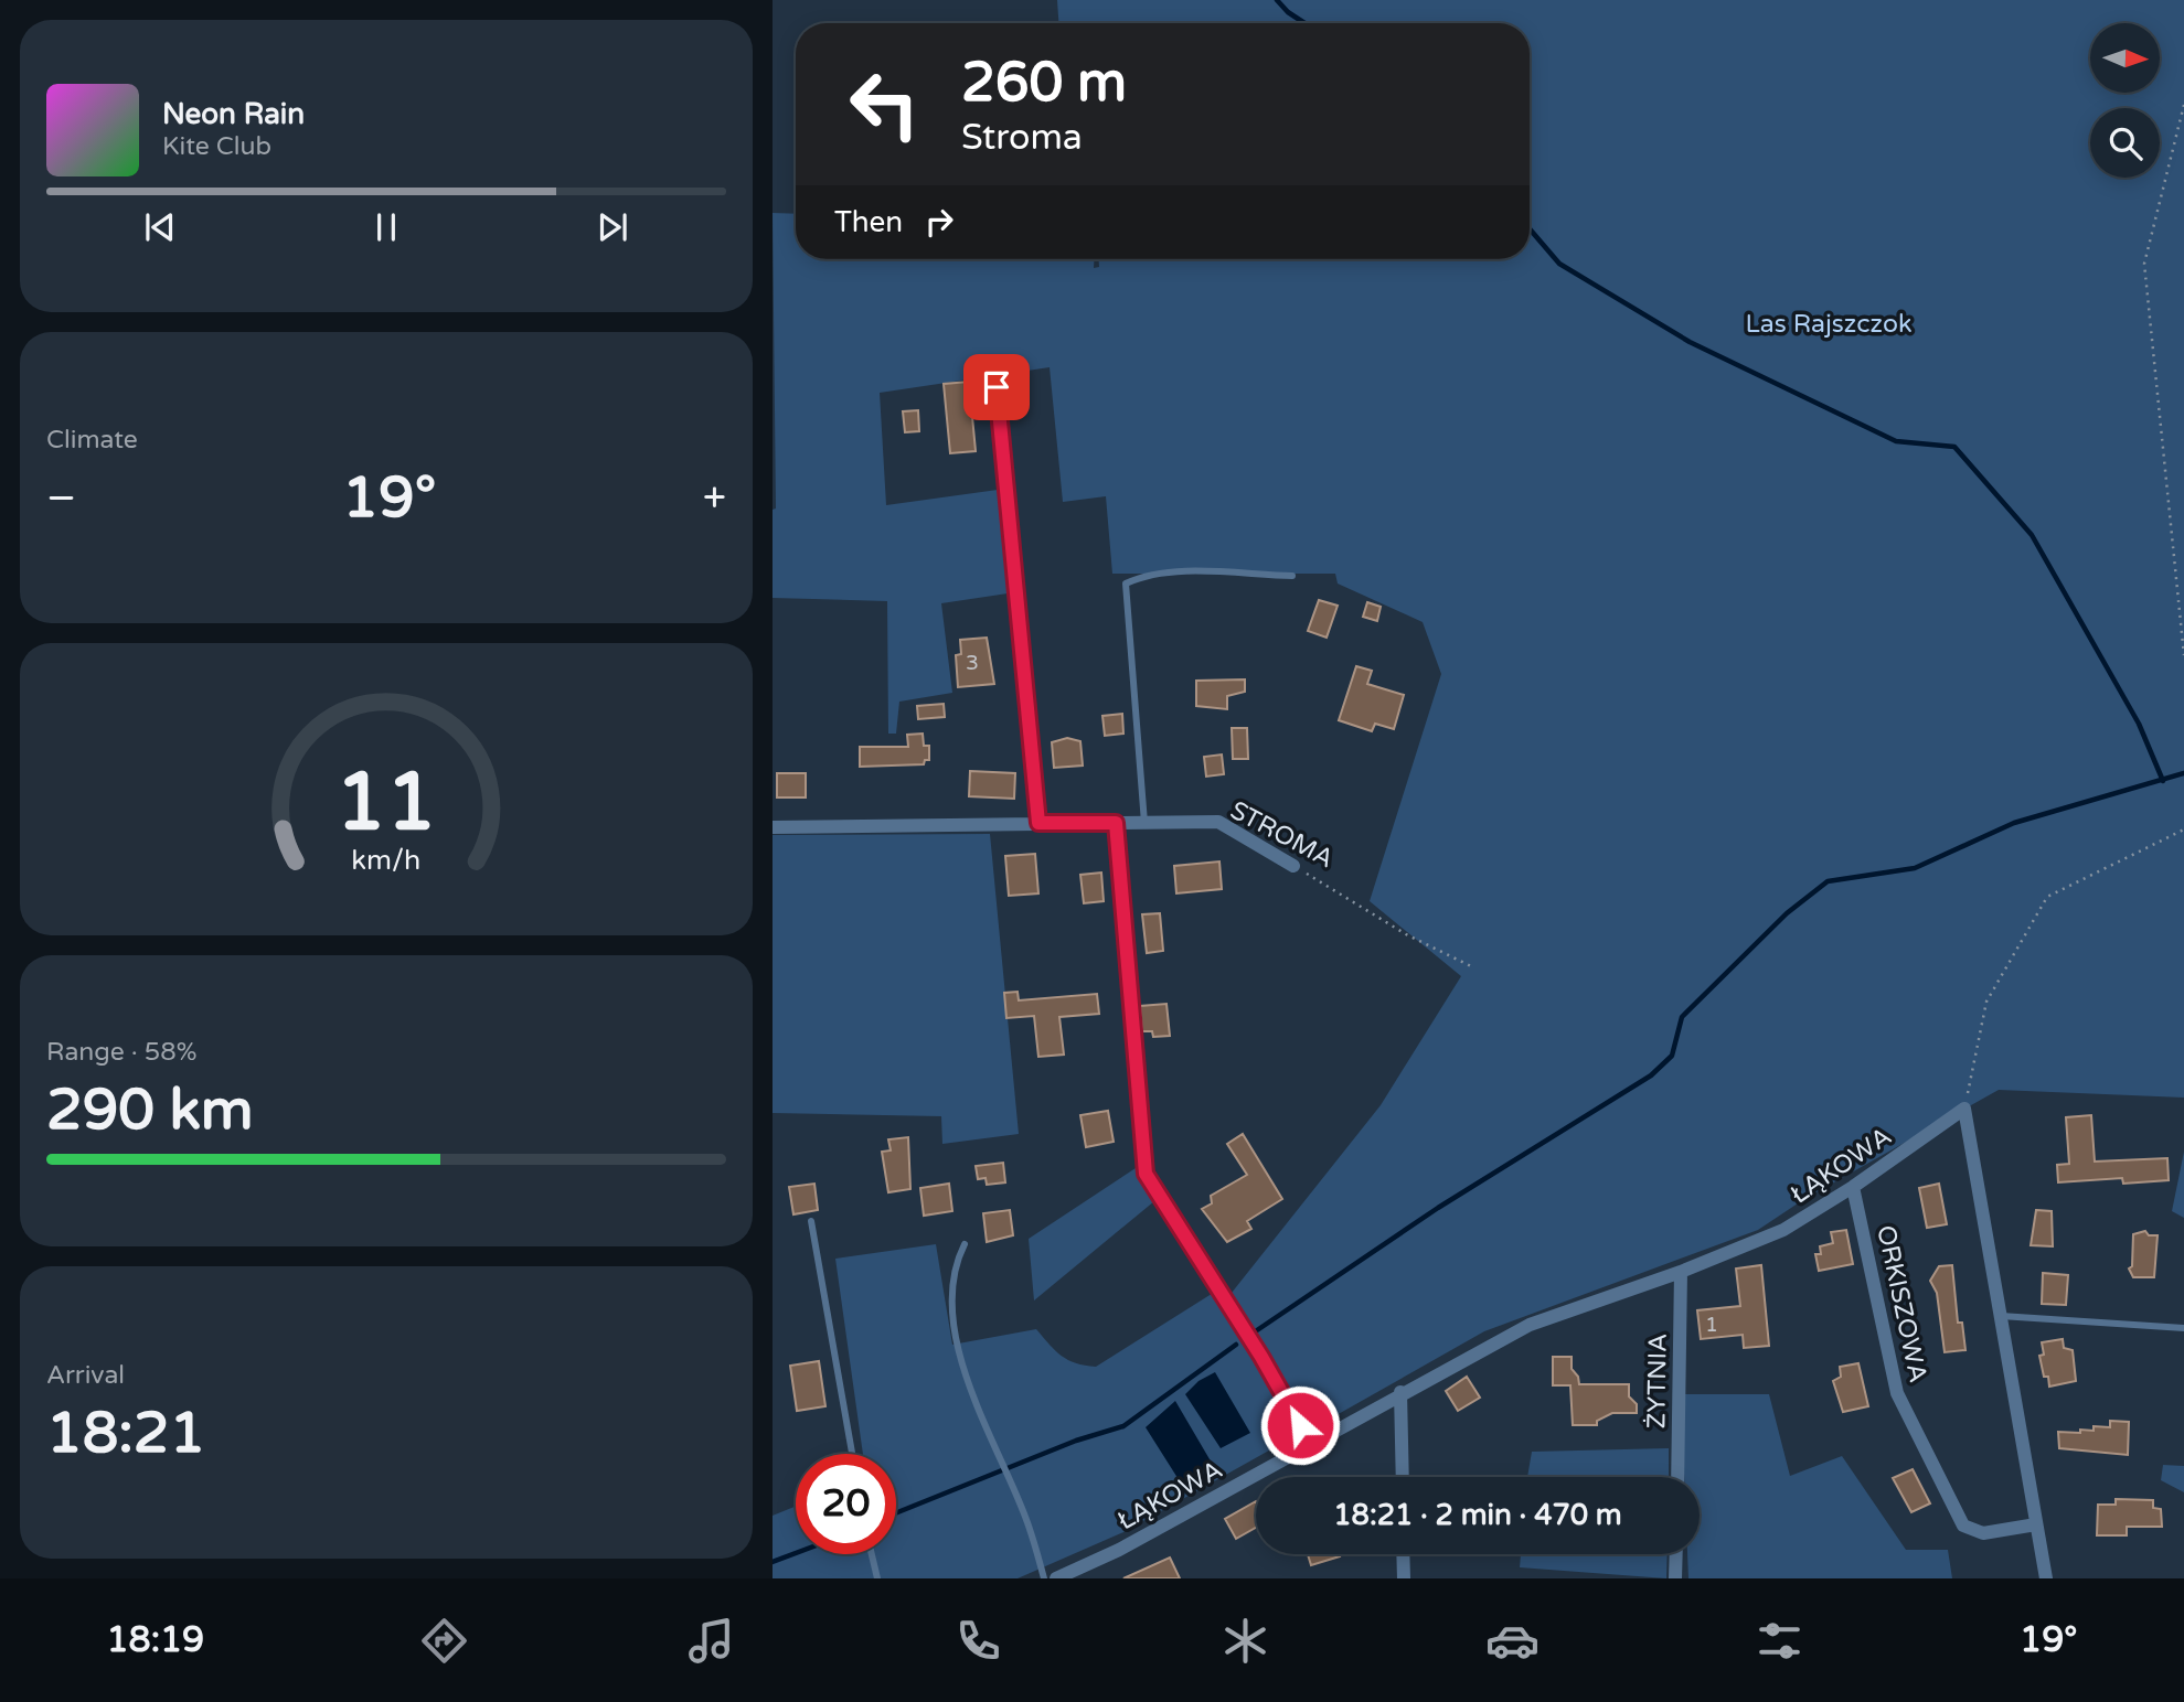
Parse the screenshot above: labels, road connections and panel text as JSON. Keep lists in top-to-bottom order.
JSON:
{
  "streets": {
    "street": [
      "STROMA",
      "ŁĄKOWA",
      "ORKISZOWA",
      "ŻYTNIA"
    ]
  },
  "crossings": [
    ["ŁĄKOWA", "ORKISZOWA"],
    ["ŁĄKOWA", "ŻYTNIA"]
  ],
  "parks": ["Las Rajszczok"],
  "house_numbers": ["3", "1"],
  "north": "right",
  "page": {
    "turn": ["260 m", "Stroma"],
    "song": ["Neon Rain", "Kite Club"],
    "then": "Then",
    "tile": [
      "Climate",
      ["Range · 58%", "290 km"],
      ["Arrival", "18:21"]
    ],
    "heat": ["−", "19°", "+"],
    "limit": "20",
    "trip": "18:21 · 2 min · 470 m",
    "tabs": ["18:19", "19°"],
    "gauge": ["11", "km/h"]
  }
}
